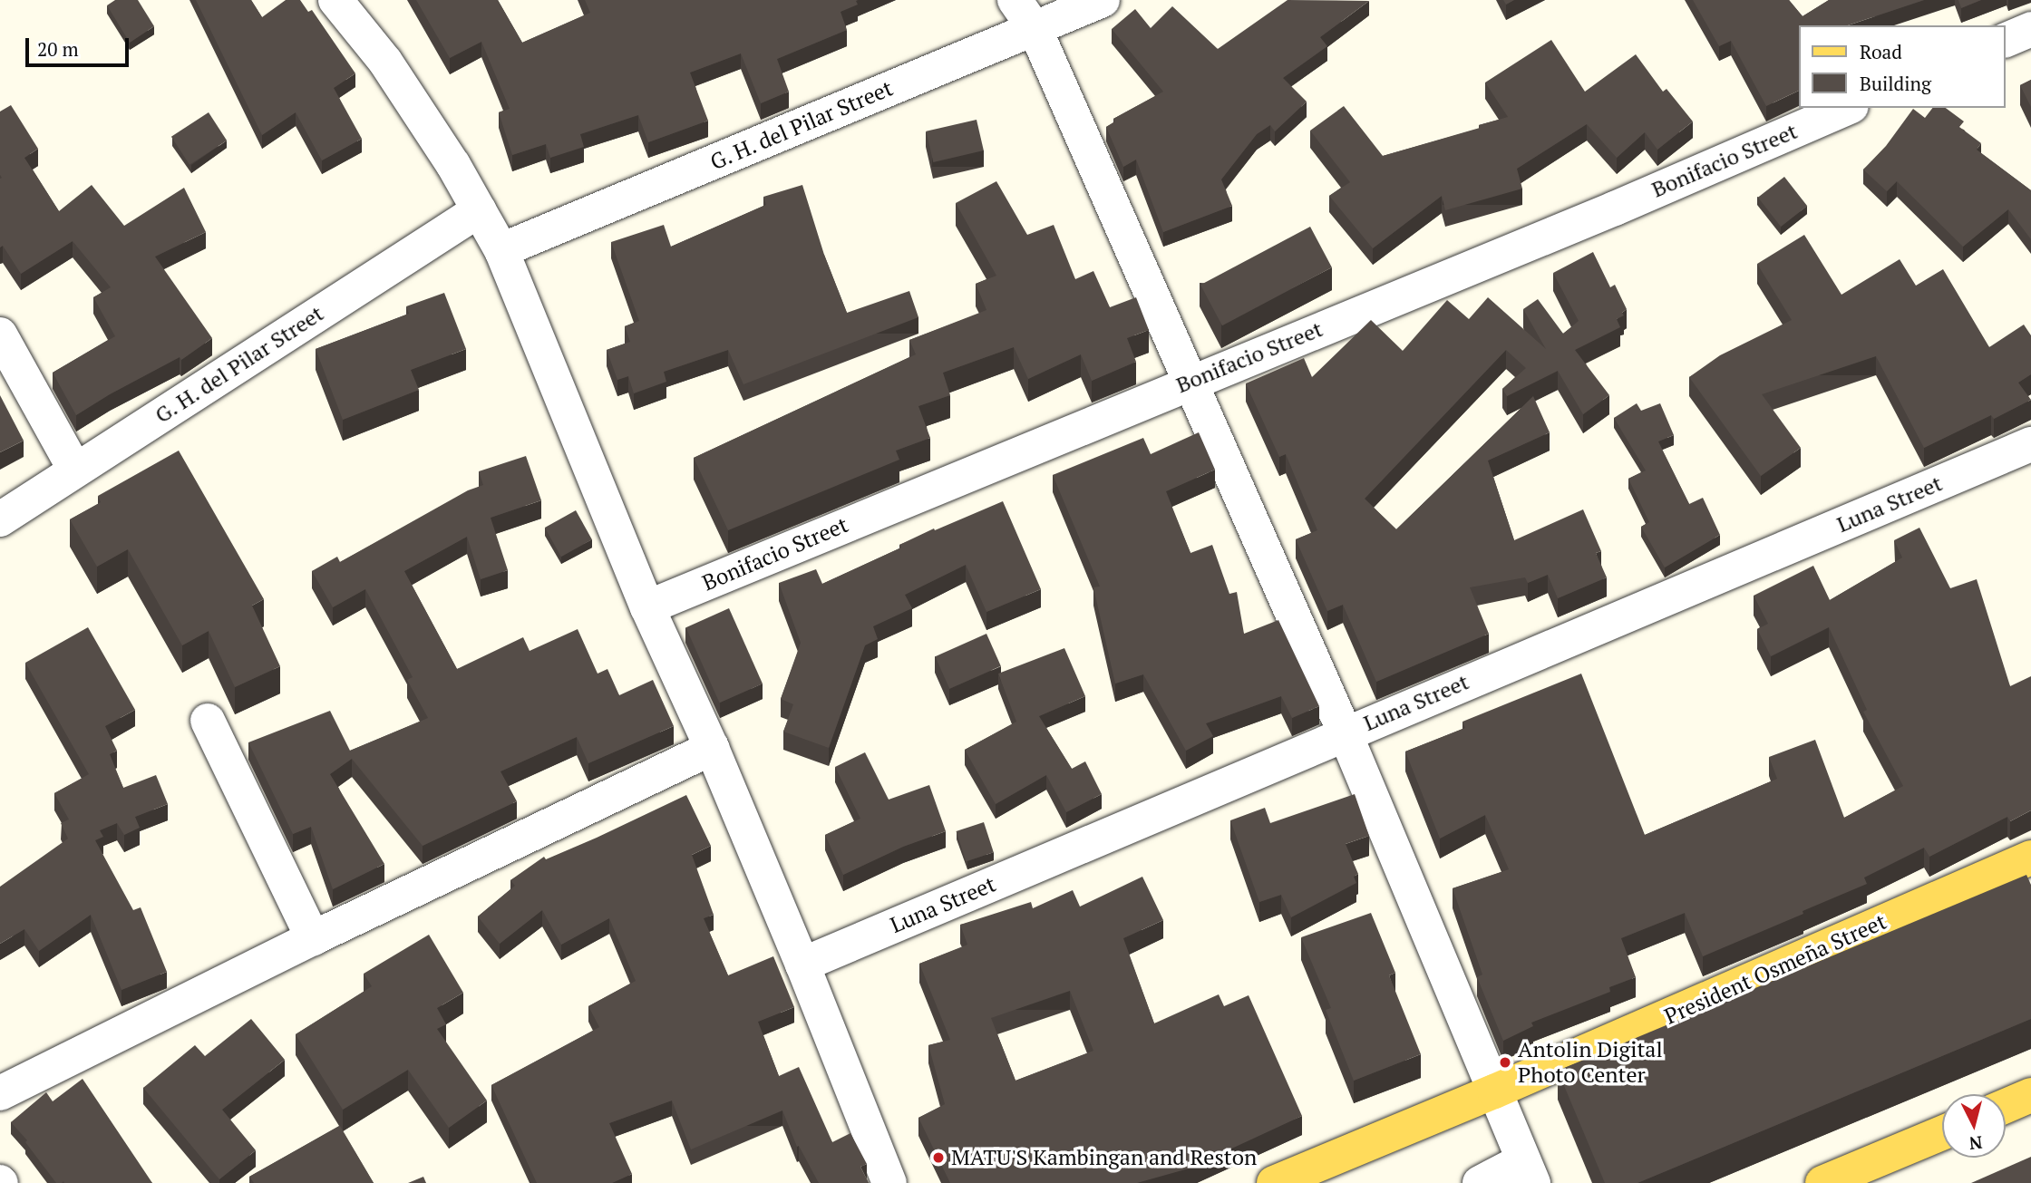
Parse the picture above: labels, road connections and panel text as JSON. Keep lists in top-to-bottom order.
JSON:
{
  "streets": {
    "main road": ["President Osmeña Street"],
    "street": ["G. H. del Pilar Street", "Bonifacio Street", "Luna Street"]
  },
  "places": ["Antolin Digital Photo Center", "MATU'S Kambingan and Reston"],
  "legend": ["Road", "Building"],
  "scale_bar": "20 m",
  "north": "bottom"
}
